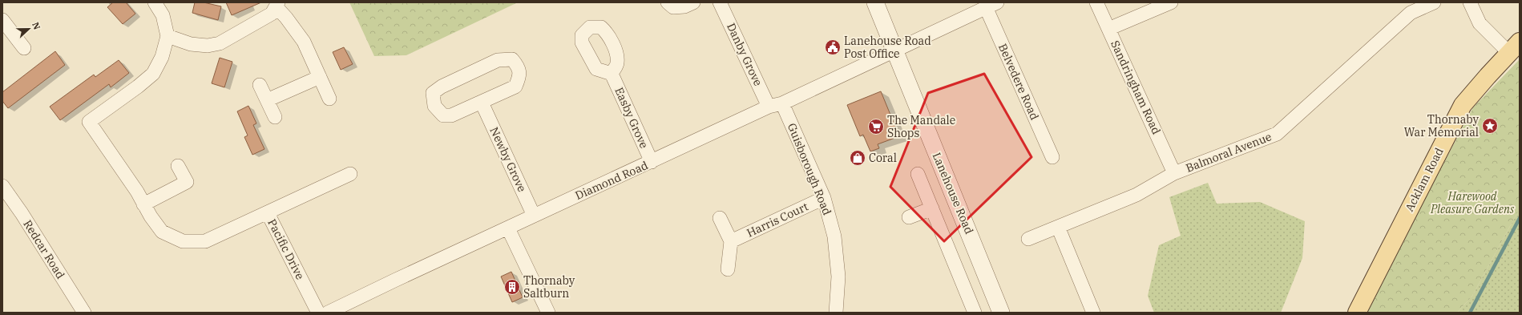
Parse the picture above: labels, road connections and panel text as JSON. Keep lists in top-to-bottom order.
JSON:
{
  "streets": {
    "main road": ["Acklam Road"],
    "street": [
      "Danby Grove",
      "Belvedere Road",
      "Sandringham Road",
      "Easby Grove",
      "Balmoral Avenue",
      "Newby Grove",
      "Guisborough Road",
      "Diamond Road",
      "Lanehouse Road",
      "Harris Court",
      "Redcar Road",
      "Pacific Drive"
    ]
  },
  "crossings": [
    ["Danby Grove", "Diamond Road"],
    ["Belvedere Road", "Diamond Road"],
    ["Sandringham Road", "Balmoral Avenue"],
    ["Easby Grove", "Diamond Road"],
    ["Newby Grove", "Diamond Road"],
    ["Guisborough Road", "Diamond Road"],
    ["Guisborough Road", "Harris Court"],
    ["Diamond Road", "Lanehouse Road"]
  ],
  "parks": ["Harewood Pleasure Gardens"],
  "places": {
    "public building": ["Lanehouse Road Post Office"],
    "place": ["Thornaby War Memorial"],
    "supermarket": ["The Mandale Shops"],
    "shop": ["Coral"],
    "building": ["Thornaby Saltburn"]
  },
  "north": "right"
}
